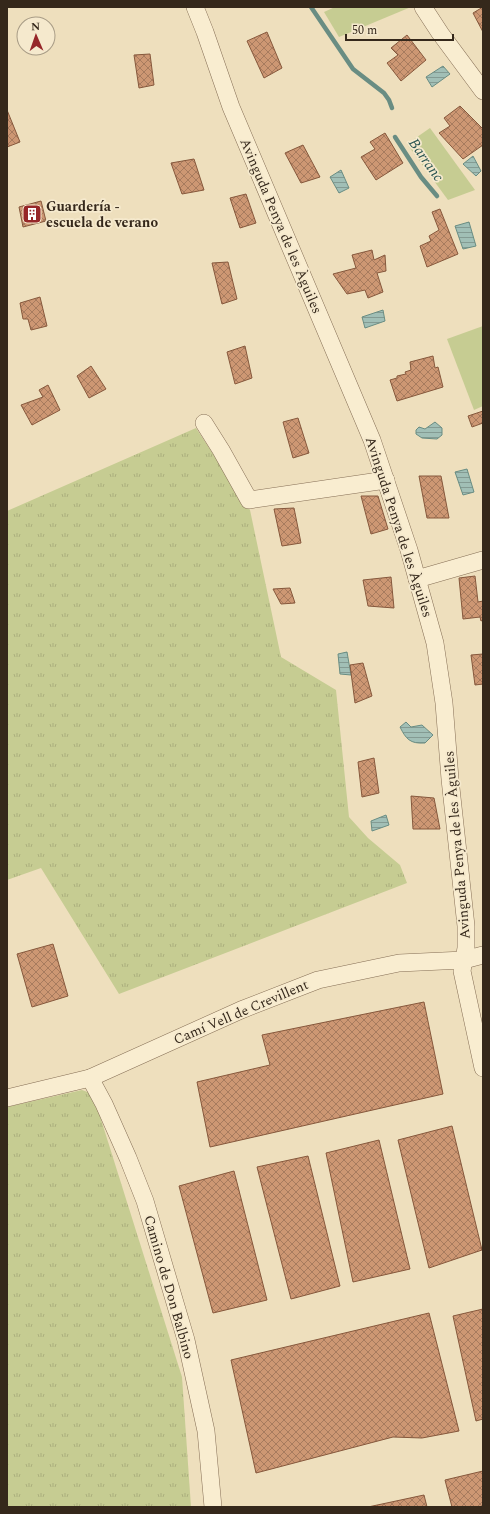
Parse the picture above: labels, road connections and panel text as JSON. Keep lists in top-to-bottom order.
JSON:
{
  "streets": {
    "street": ["Avinguda Penya de les Àguiles", "Camí Vell de Crevillent", "Camino de Don Balbino"]
  },
  "crossings": [
    ["Avinguda Penya de les Àguiles", "Camí Vell de Crevillent"],
    ["Camí Vell de Crevillent", "Camino de Don Balbino"]
  ],
  "water": ["Barranc"],
  "places": {
    "building": ["Guardería - escuela de verano"]
  },
  "scale_bar": "50 m",
  "north": "top"
}
